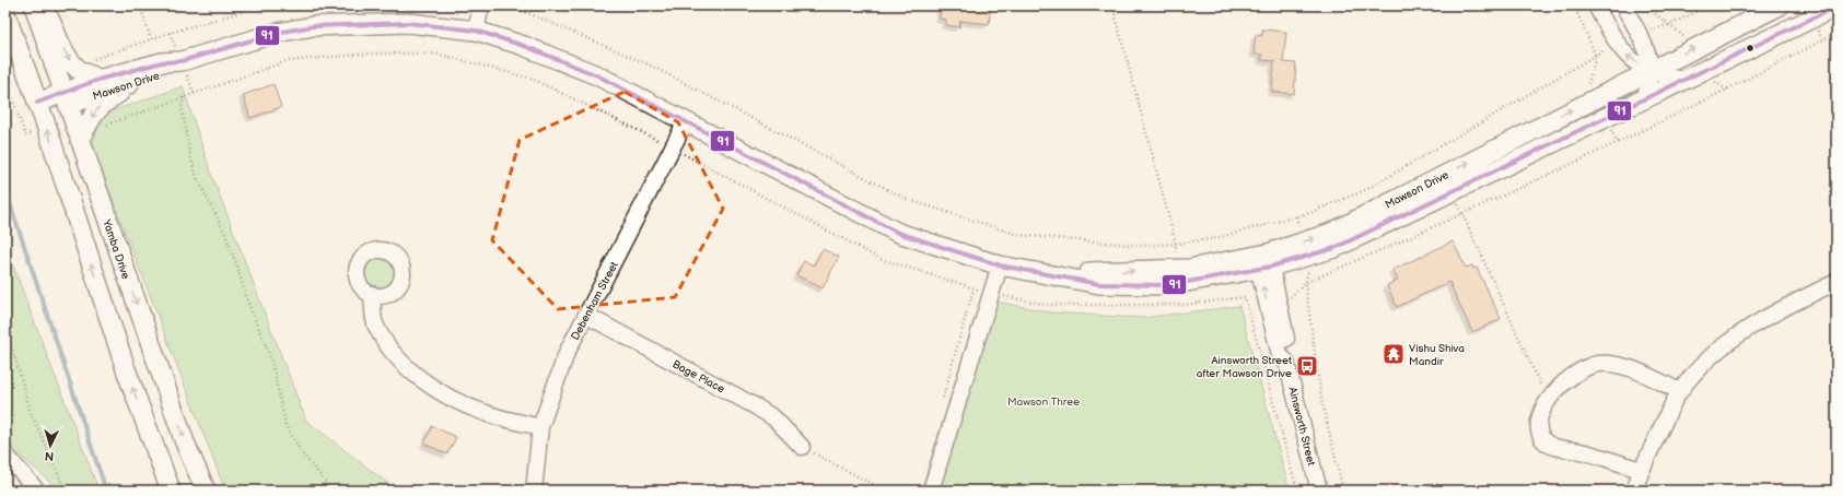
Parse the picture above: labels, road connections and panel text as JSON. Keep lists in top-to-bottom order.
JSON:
{
  "streets": {
    "main road": ["Mawson Drive", "Yamba Drive"],
    "street": ["Debenham Street", "Bage Place", "Ainsworth Street"]
  },
  "crossings": [
    ["Mawson Drive", "Yamba Drive"],
    ["Mawson Drive", "Debenham Street"],
    ["Mawson Drive", "Ainsworth Street"],
    ["Debenham Street", "Bage Place"]
  ],
  "parks": ["Mawson Three"],
  "places": {
    "temple": ["Vishu Shiva Mandir"],
    "bus stop": ["Ainsworth Street after Mawson Drive"]
  },
  "lines": ["transit line 91"],
  "north": "bottom"
}
